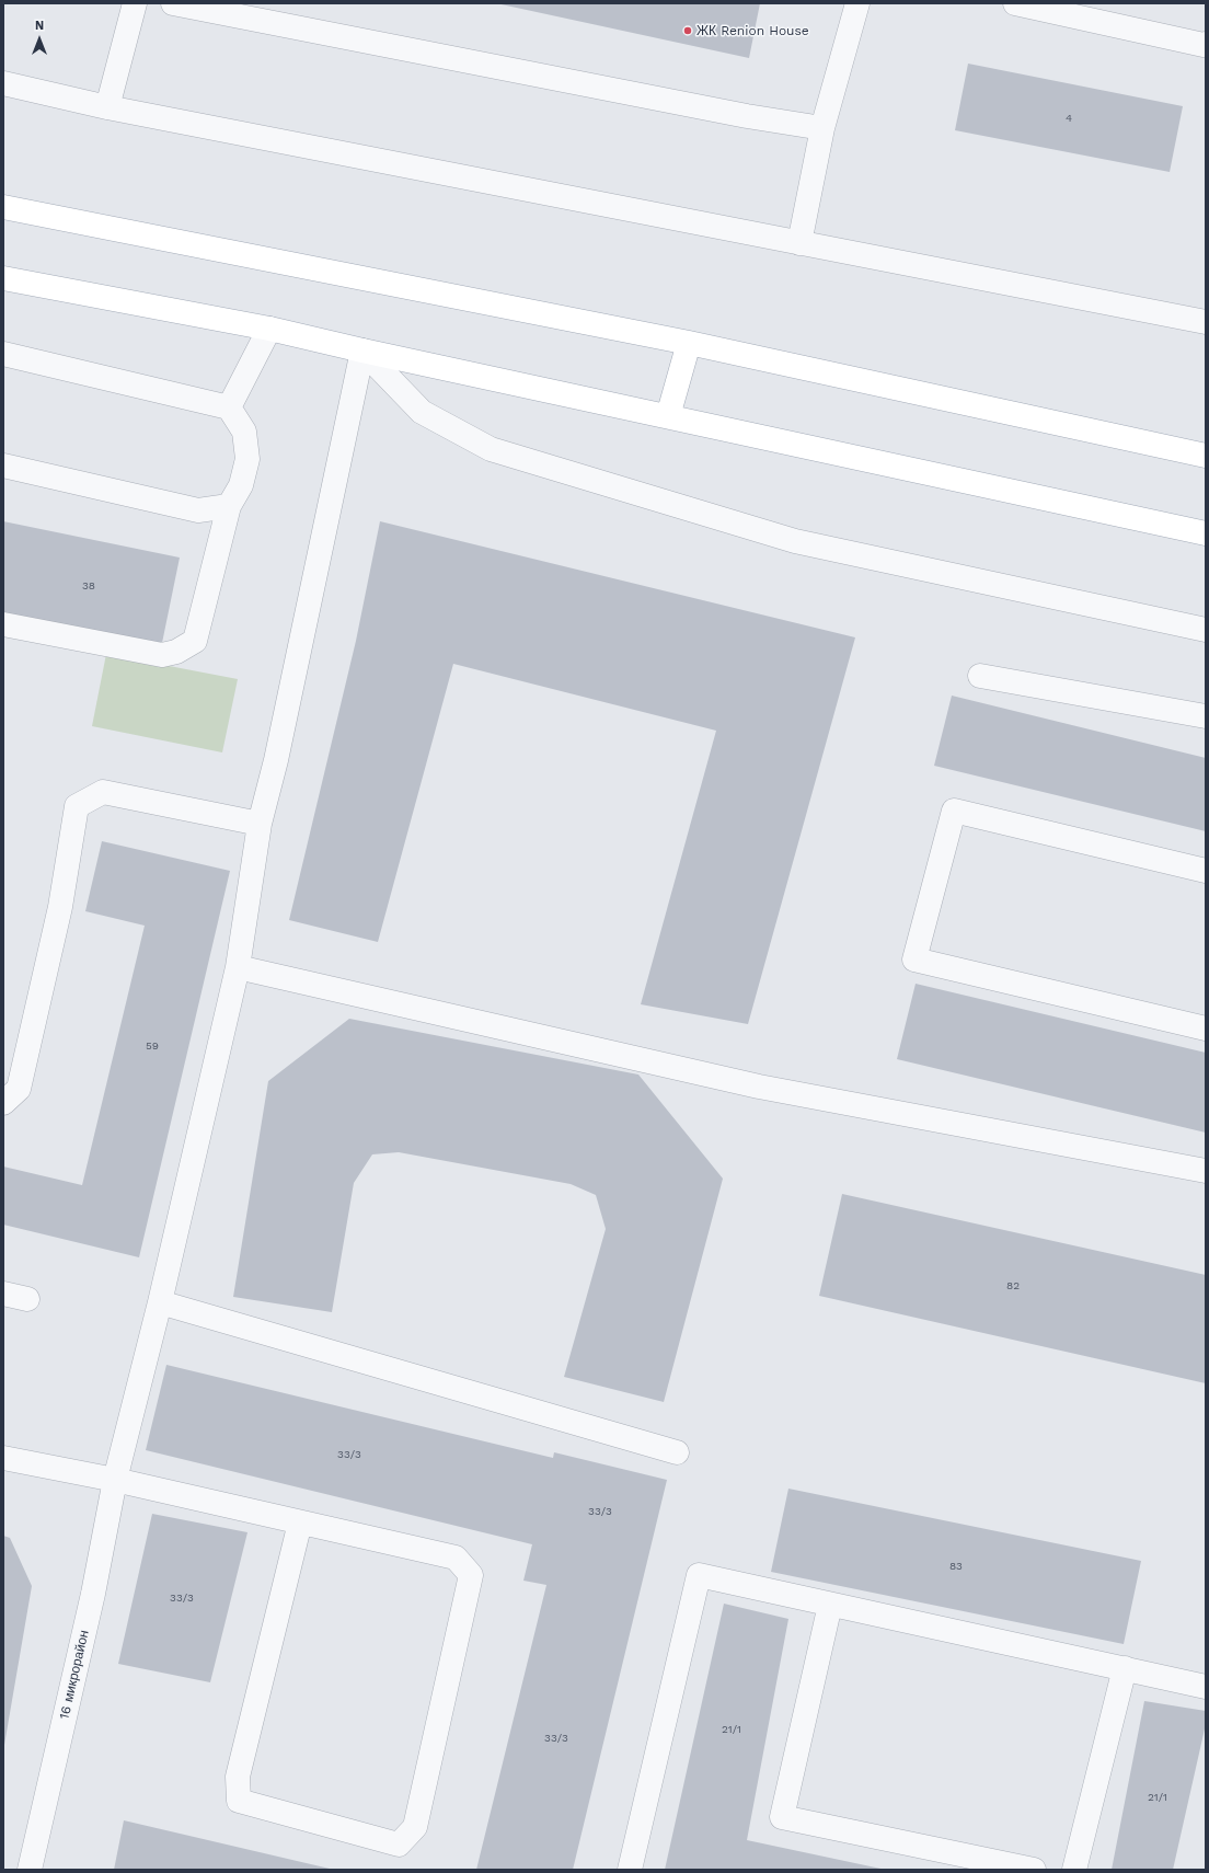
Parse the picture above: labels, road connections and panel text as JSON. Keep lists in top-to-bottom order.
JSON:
{
  "streets": {
    "street": ["16 микрорайон"]
  },
  "places": ["ЖК Renion House"],
  "house_numbers": [
    "4",
    "38",
    "59",
    "82",
    "33/3",
    "33/3",
    "83",
    "33/3",
    "21/1",
    "33/3",
    "21/1"
  ],
  "north": "top"
}
